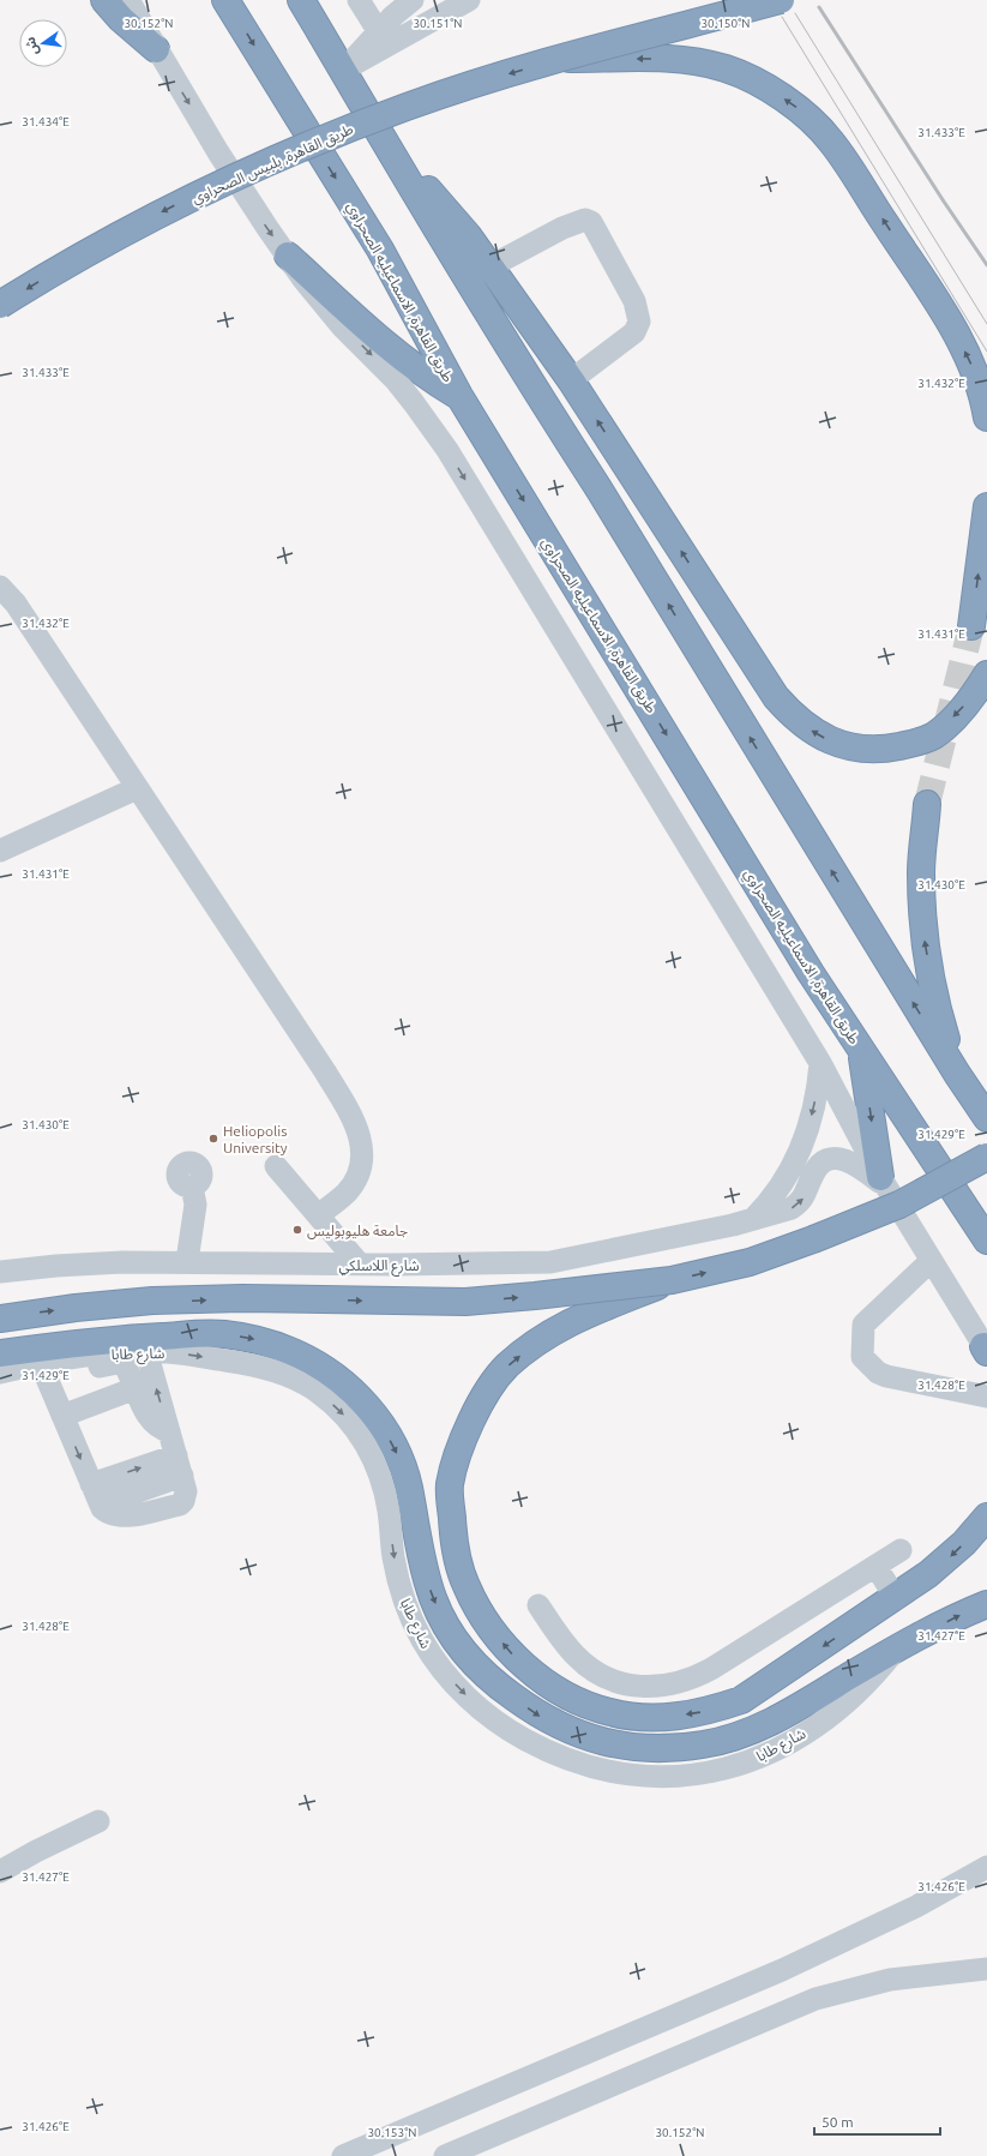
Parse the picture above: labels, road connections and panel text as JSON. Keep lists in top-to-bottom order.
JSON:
{
  "streets": {
    "highway": ["طريق القاهرة, بلبيس الصحراوي", "طريق القاهرة, الاسماعيليه الصحراوي"],
    "street": ["شارع اللاسلكي", "شارع طابا"]
  },
  "one_way": ["طريق القاهرة, بلبيس الصحراوي"],
  "places": ["Heliopolis University", "جامعة هليوبوليس"],
  "scale_bar": "50 m",
  "north": "left",
  "coordinates": [
    "30.152°N",
    "30.151°N",
    "30.150°N",
    "31.434°E",
    "31.433°E",
    "31.432°E",
    "31.431°E",
    "31.430°E",
    "31.429°E",
    "31.428°E",
    "31.427°E",
    "31.426°E",
    "30.153°N"
  ]
}
